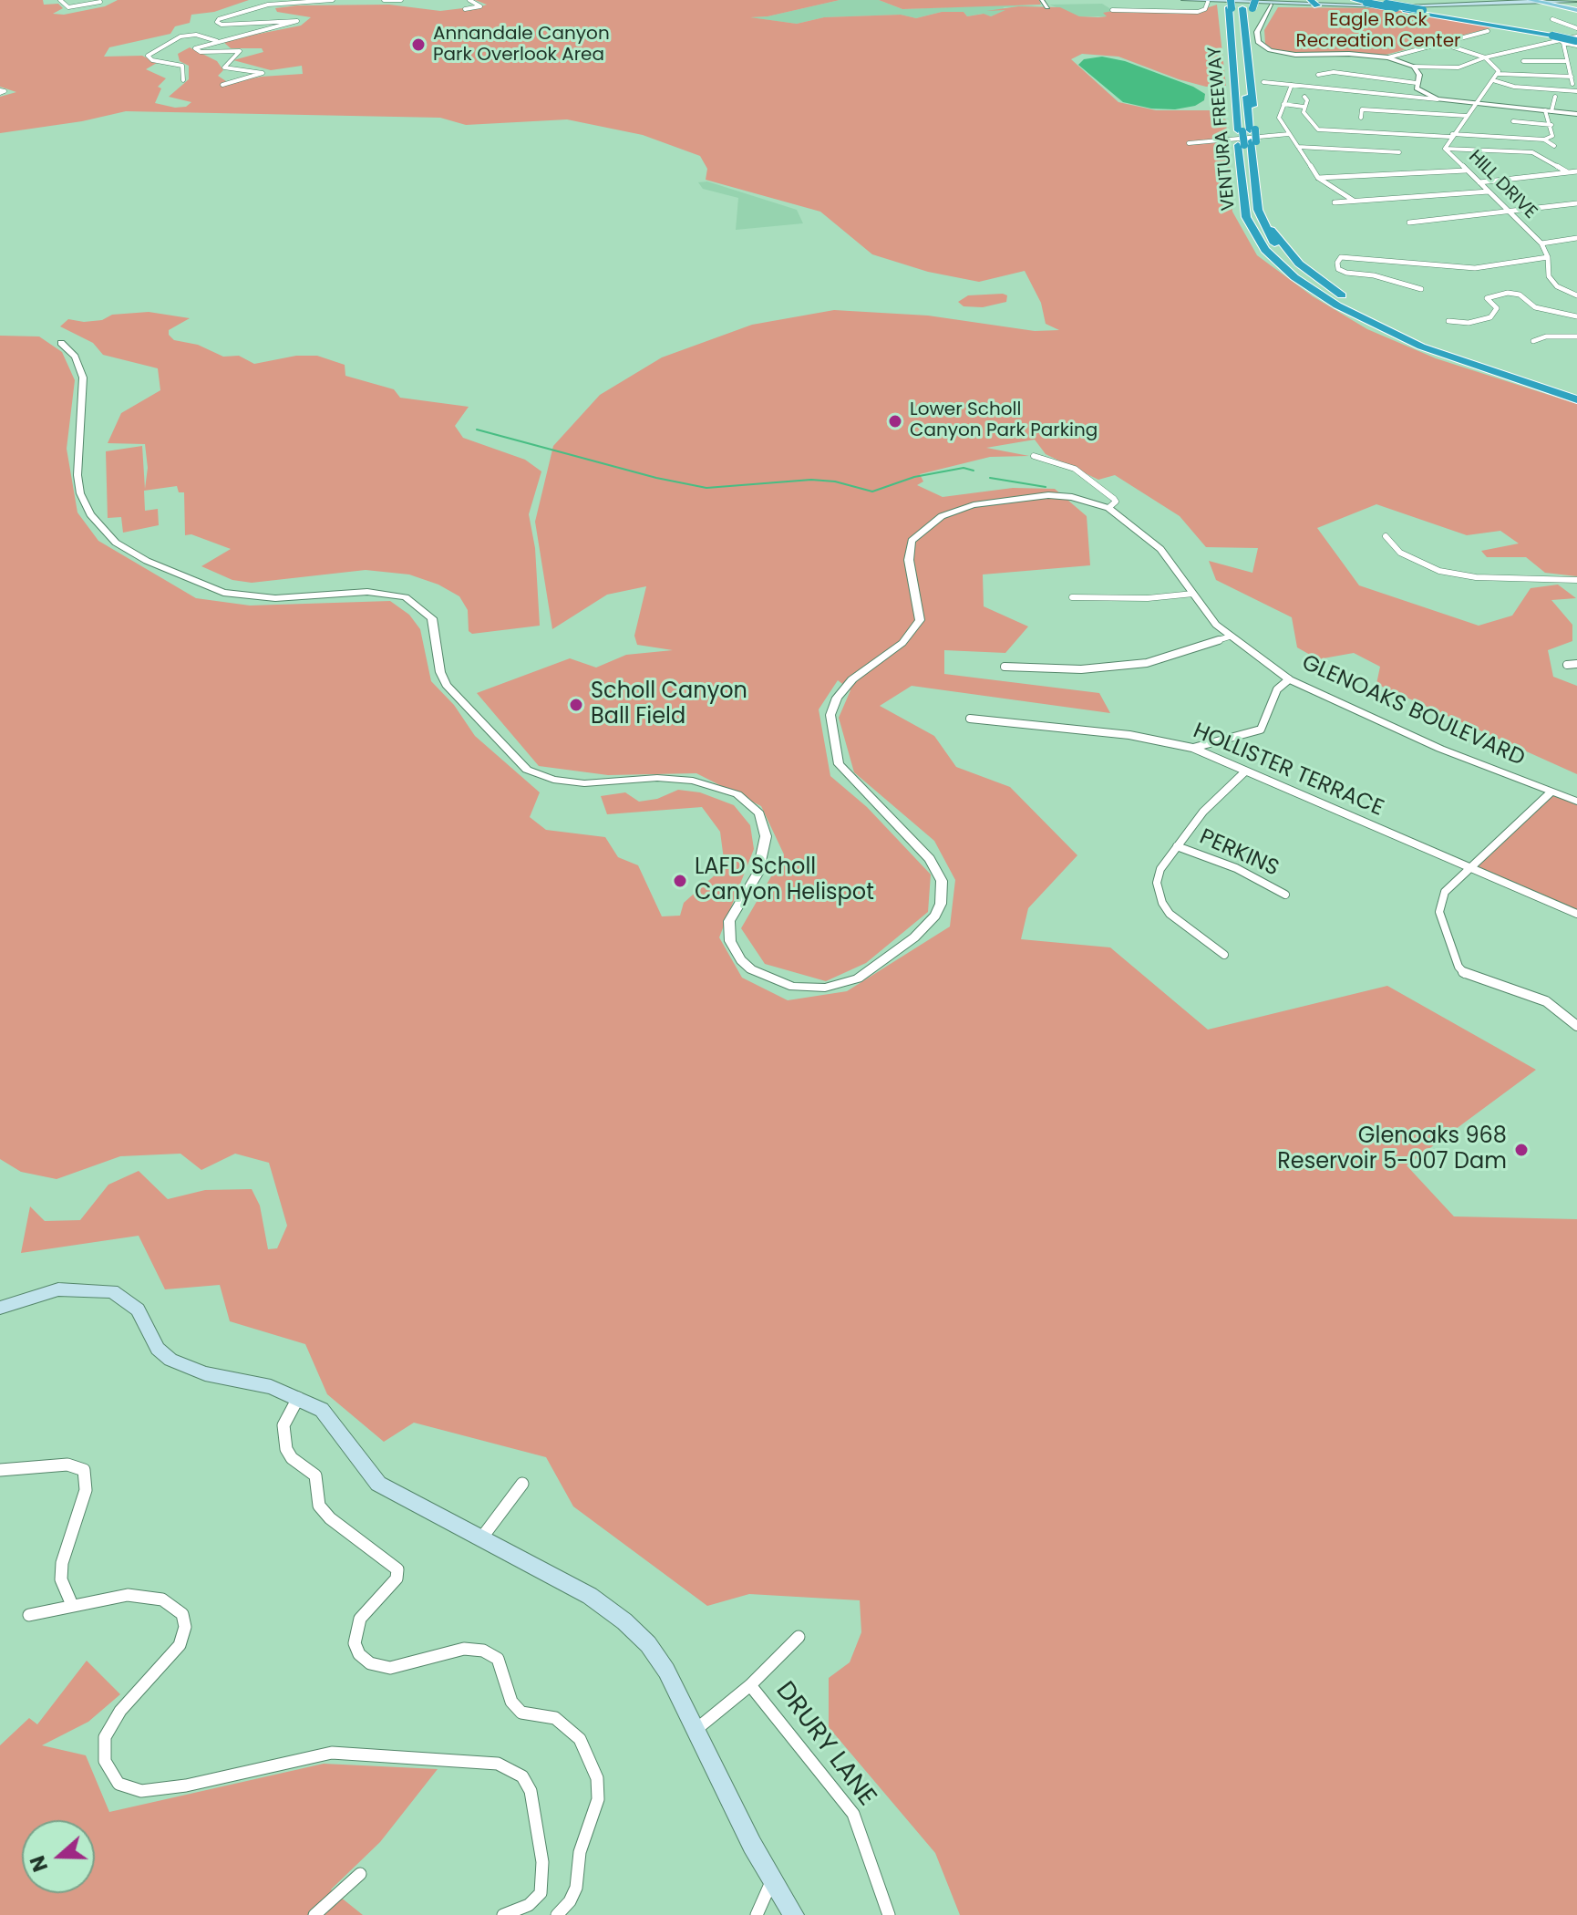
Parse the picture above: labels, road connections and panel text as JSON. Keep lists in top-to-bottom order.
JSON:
{
  "streets": {
    "highway": ["VENTURA FREEWAY"],
    "street": [
      "HILL DRIVE",
      "GLENOAKS BOULEVARD",
      "HOLLISTER TERRACE",
      "PERKINS",
      "DRURY LANE"
    ]
  },
  "parks": ["Eagle Rock Recreation Center"],
  "places": [
    "Annandale Canyon Park Overlook Area",
    "Lower Scholl Canyon Park Parking",
    "Scholl Canyon Ball Field",
    "LAFD Scholl Canyon Helispot",
    "Glenoaks 968 Reservoir 5-007 Dam"
  ],
  "north": "left"
}
